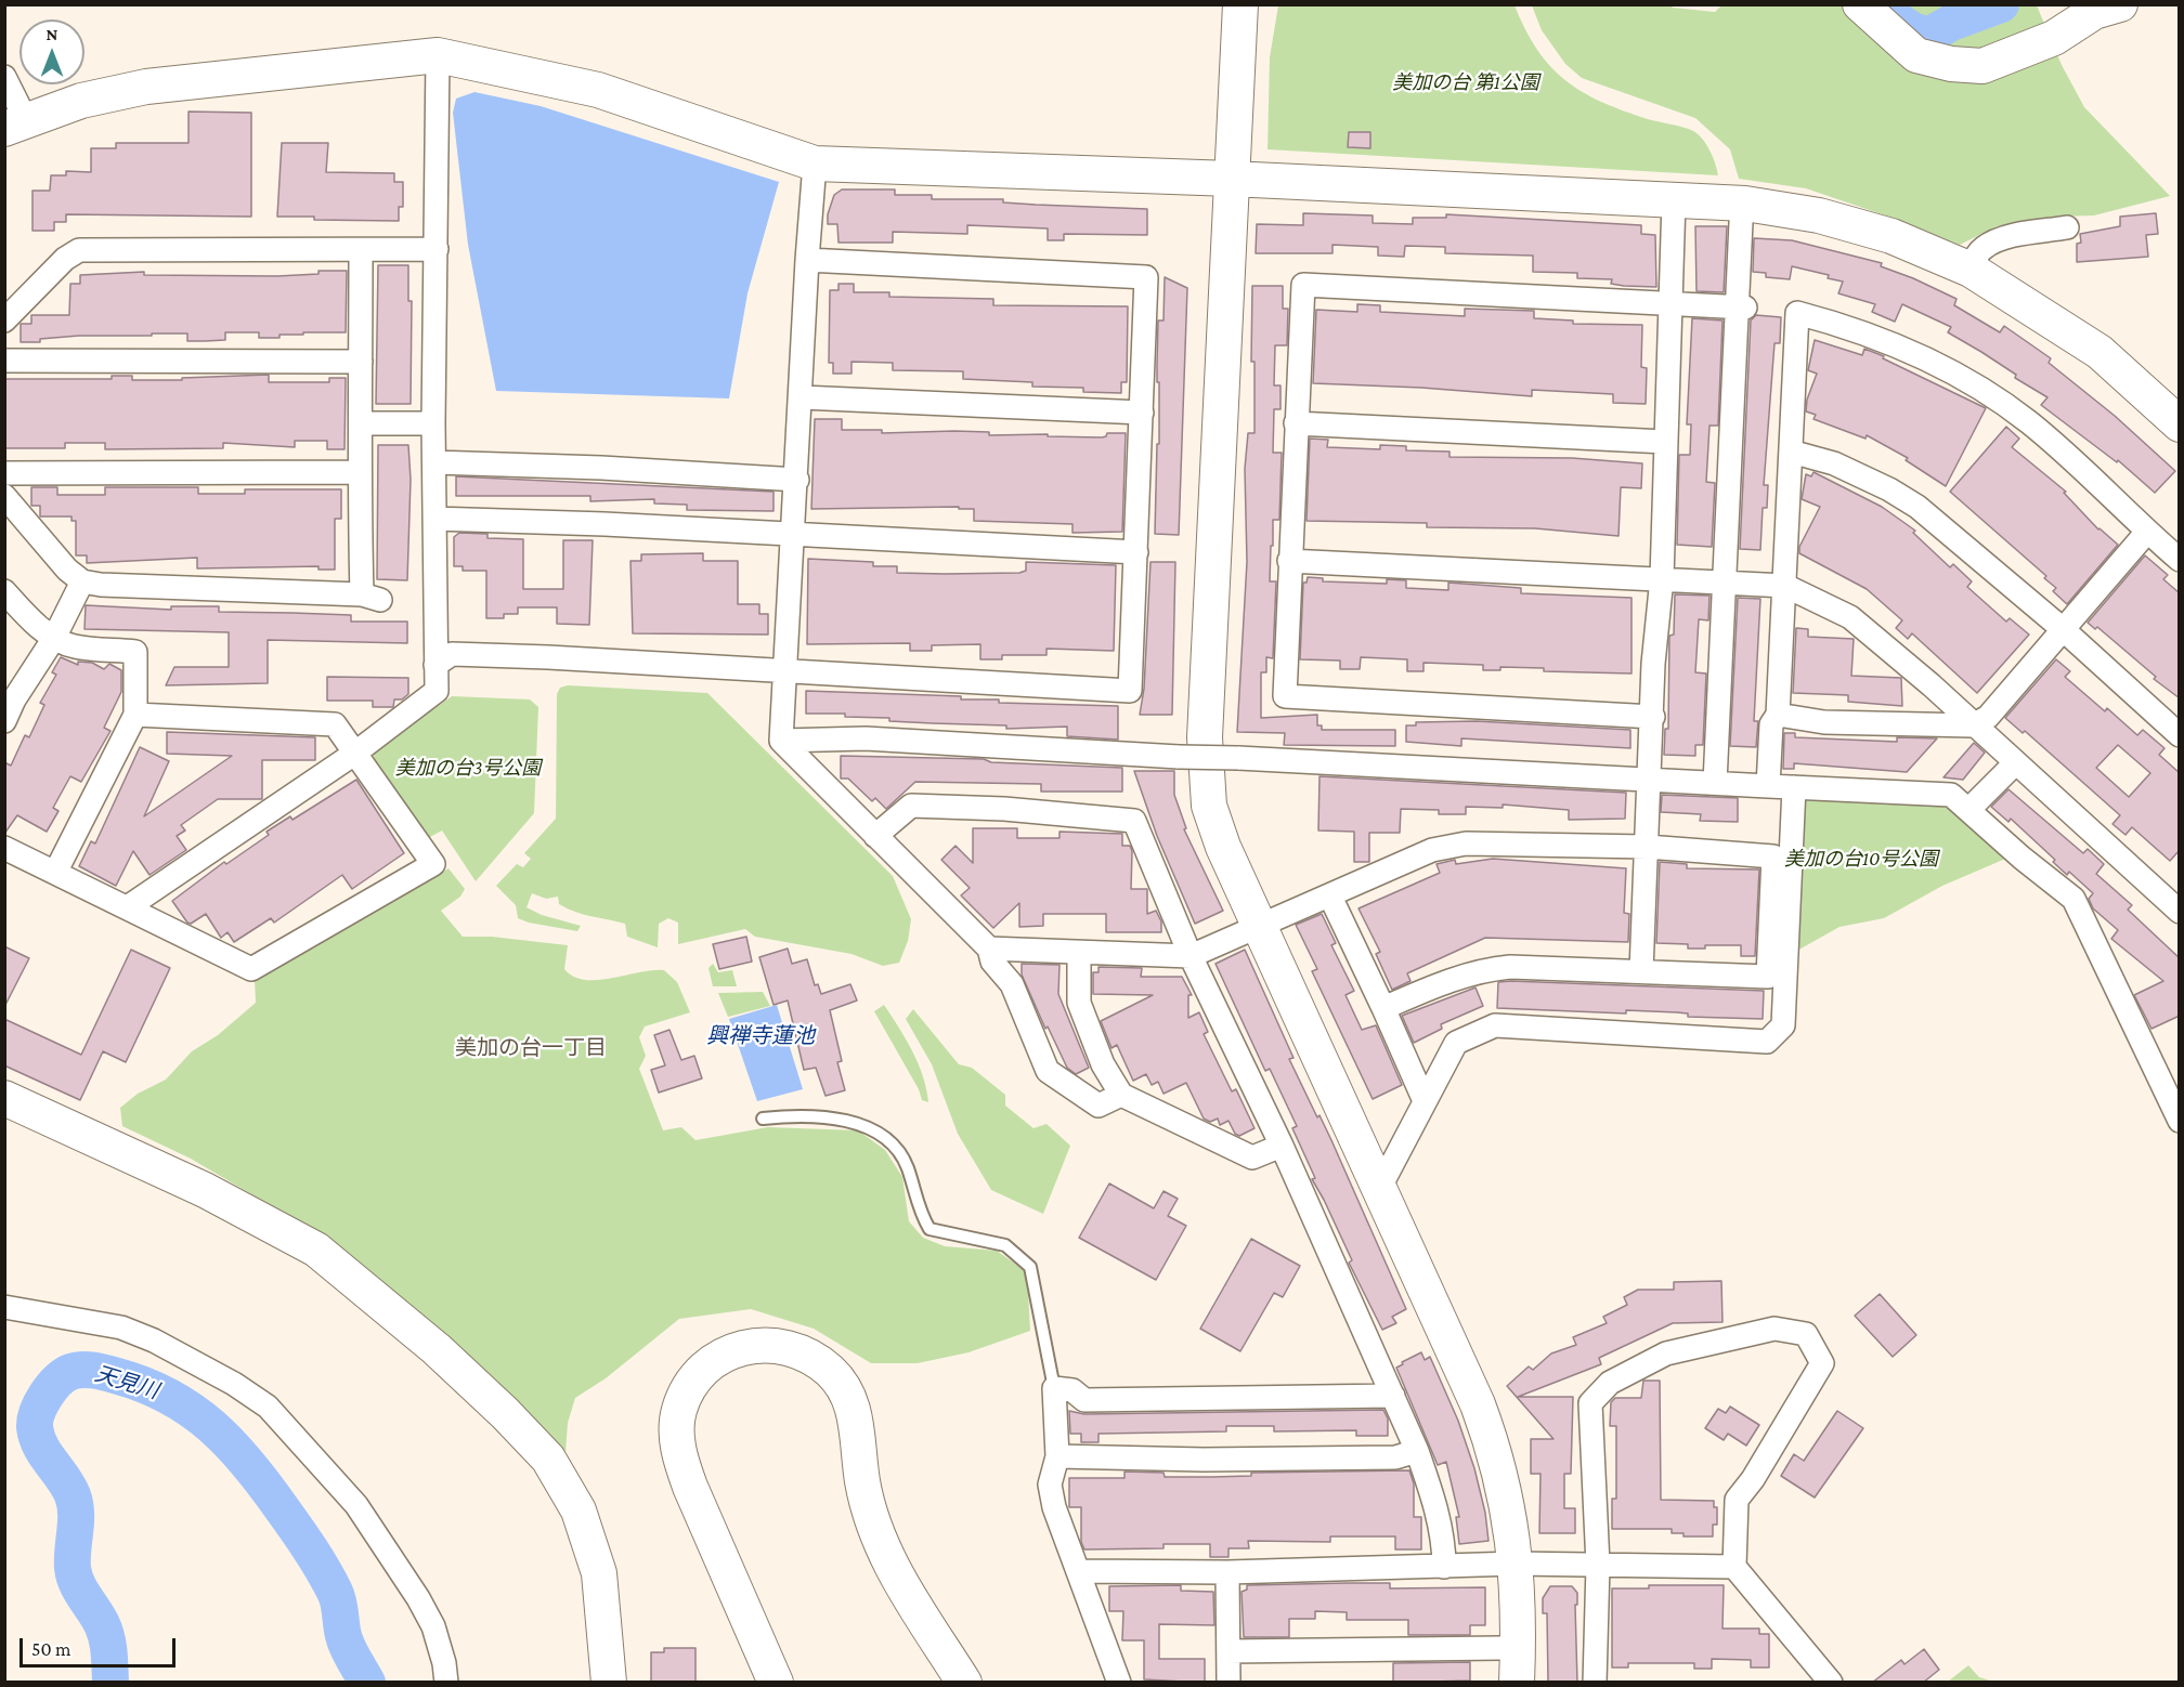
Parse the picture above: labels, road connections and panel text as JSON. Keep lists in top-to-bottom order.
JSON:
{
  "districts": ["美加の台一丁目"],
  "water": ["興禅寺蓮池", "天見川"],
  "parks": ["美加の台 第1公園", "美加の台3号公園", "美加の台10号公園"],
  "scale_bar": "50 m",
  "north": "top"
}
